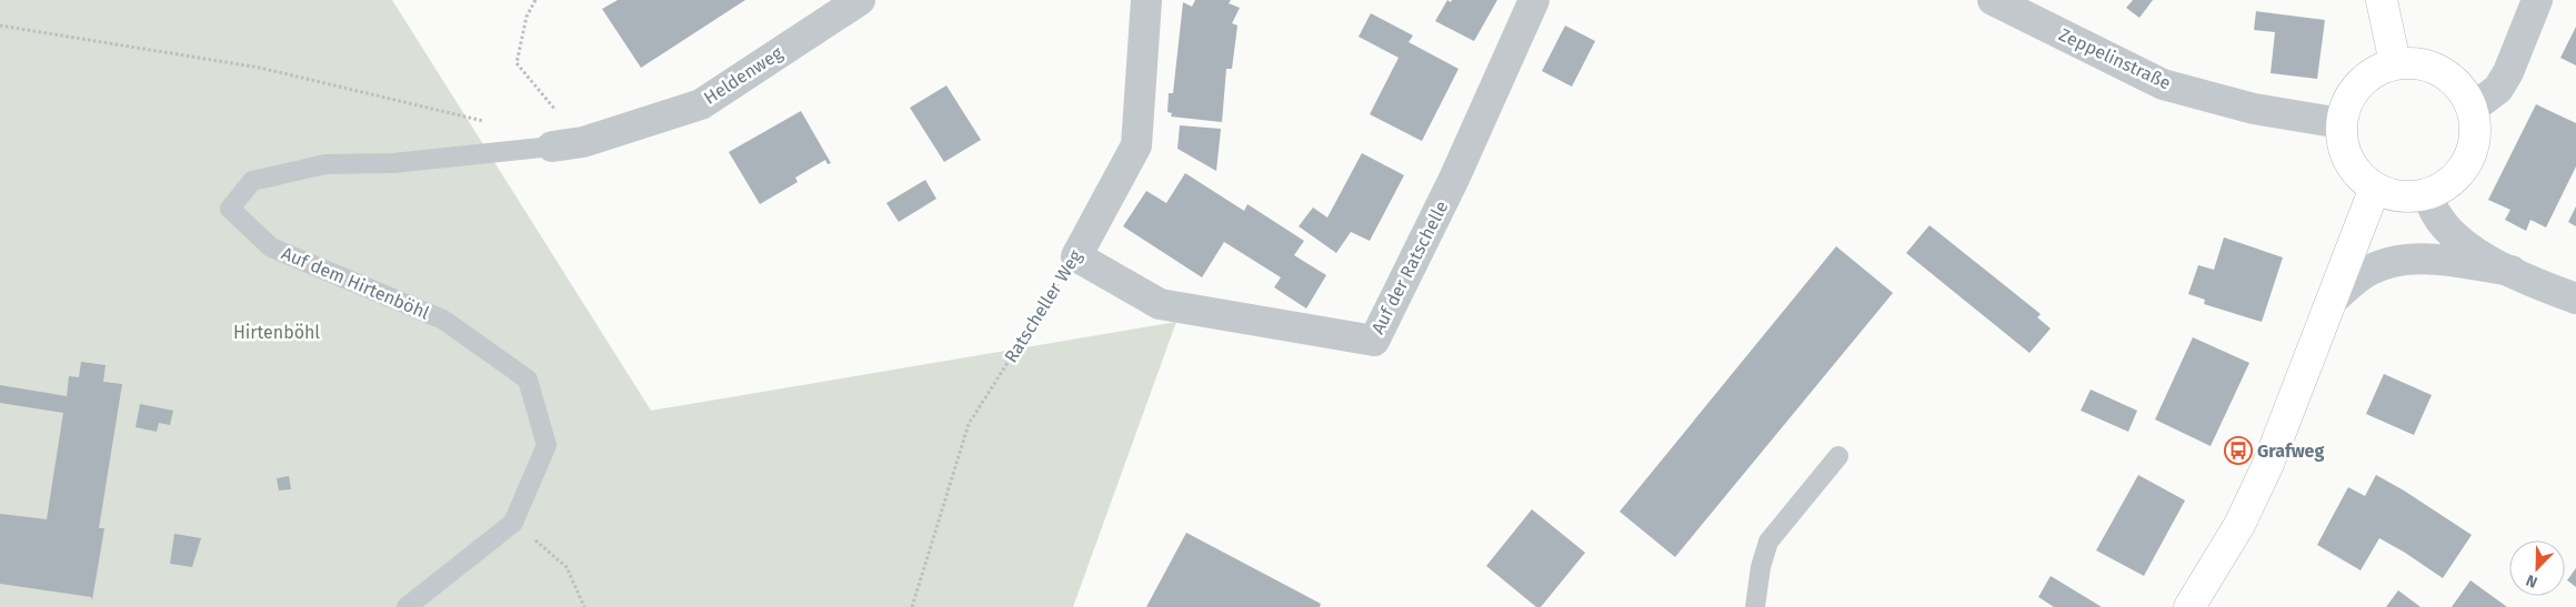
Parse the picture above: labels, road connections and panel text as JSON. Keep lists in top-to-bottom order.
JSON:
{
  "streets": {
    "street": [
      "Zeppelinstraße",
      "Heldenweg",
      "Auf der Ratschelle",
      "Ratscheller Weg"
    ],
    "lane": ["Auf dem Hirtenböhl"]
  },
  "crossings": [
    ["Heldenweg", "Auf dem Hirtenböhl"],
    ["Auf der Ratschelle", "Ratscheller Weg"]
  ],
  "parks": ["Hirtenböhl"],
  "places": {
    "bus stop": ["Grafweg"]
  },
  "north": "bottom left"
}
